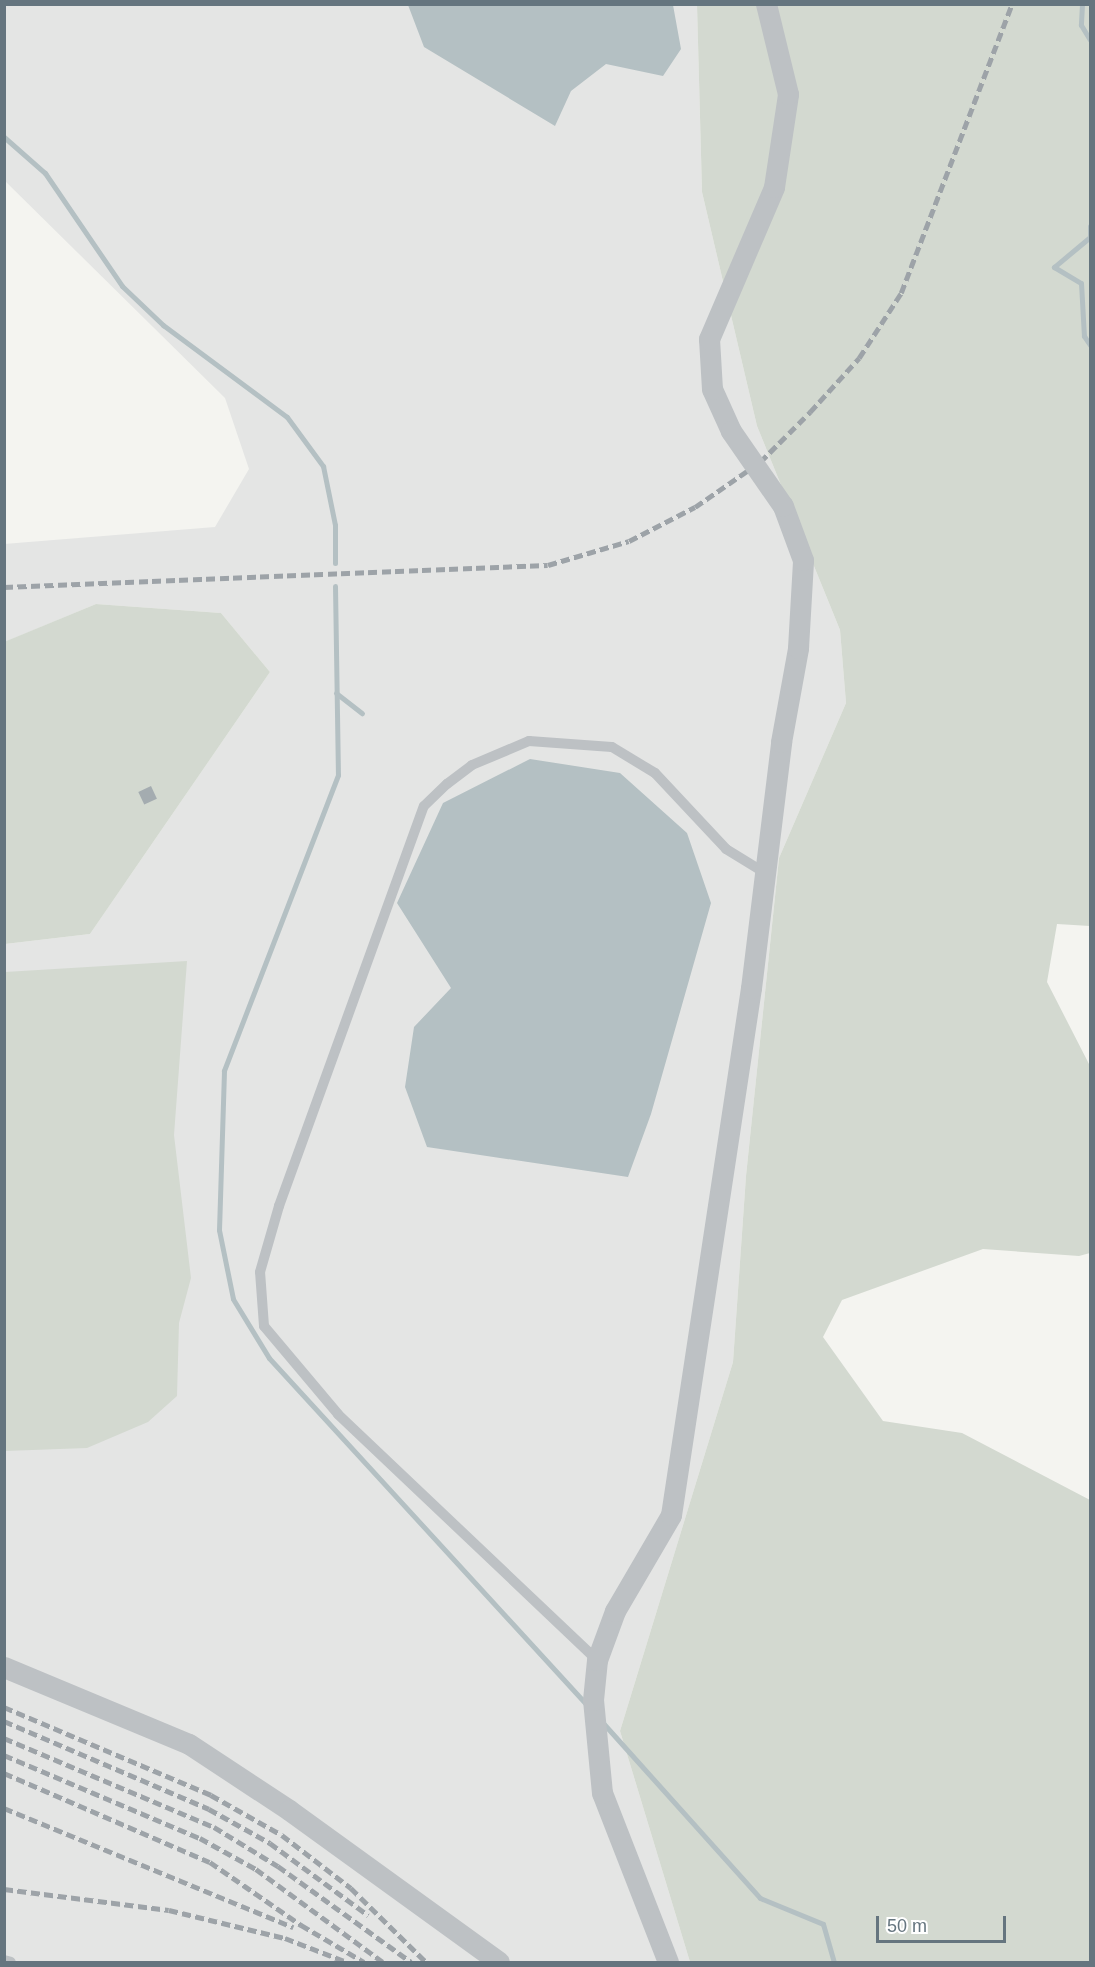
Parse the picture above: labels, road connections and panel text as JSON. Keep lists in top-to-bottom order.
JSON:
{
  "scale_bar": "50 m"
}
